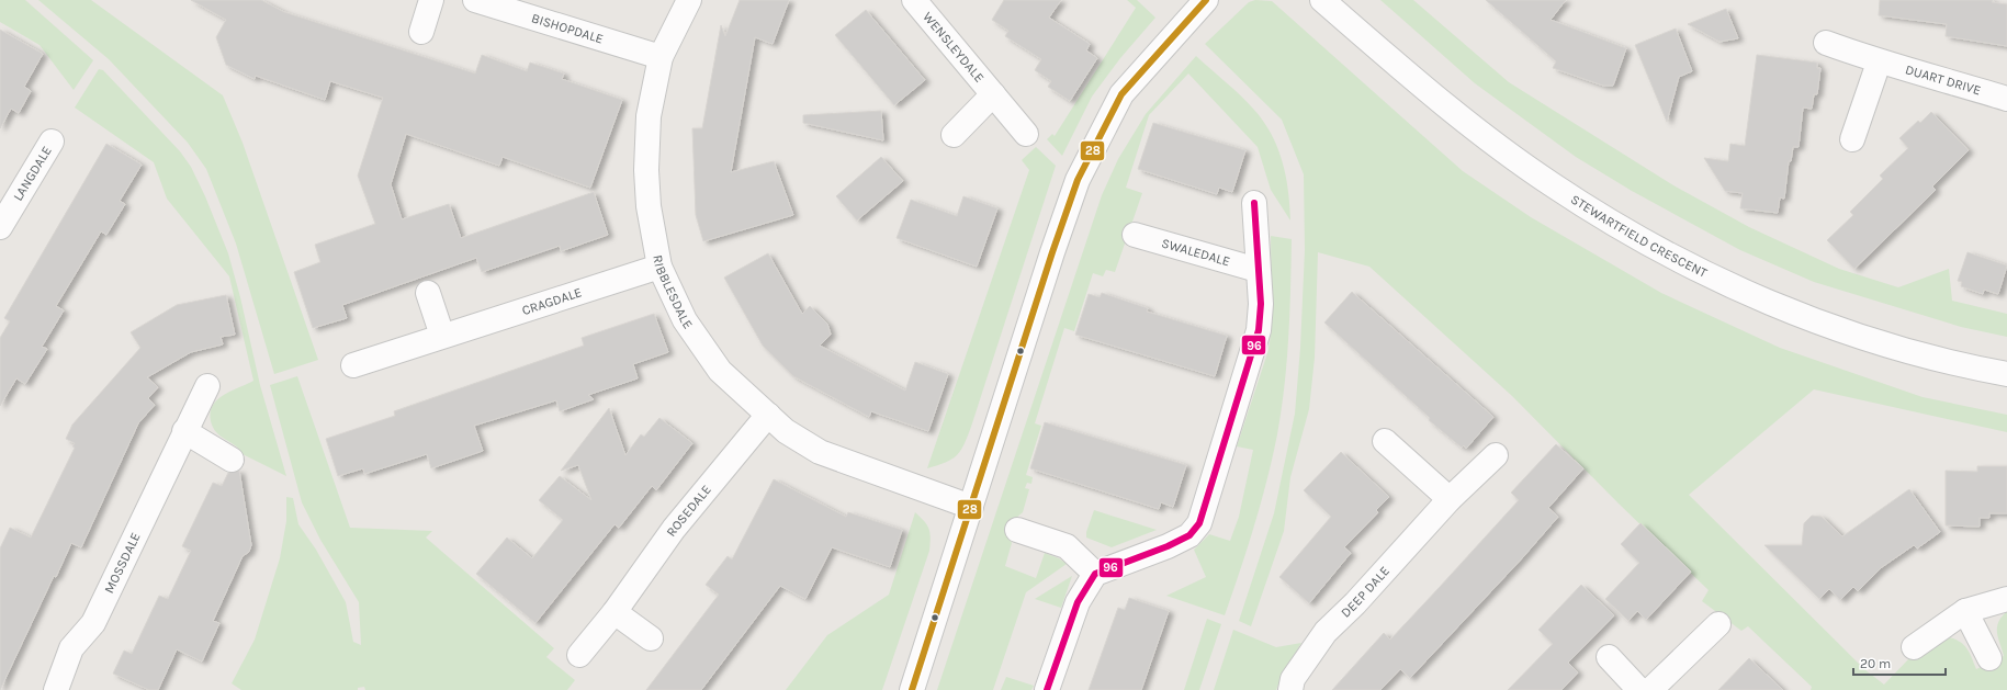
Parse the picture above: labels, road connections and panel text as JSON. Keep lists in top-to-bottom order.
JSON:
{
  "streets": {
    "street": [
      "BISHOPDALE",
      "WENSLEYDALE",
      "DUART DRIVE",
      "LANGDALE",
      "STEWARTFIELD CRESCENT",
      "SWALEDALE",
      "RIBBLESDALE",
      "CRAGDALE",
      "ROSEDALE",
      "MOSSDALE",
      "DEEP DALE"
    ]
  },
  "crossings": [
    ["BISHOPDALE", "RIBBLESDALE"],
    ["RIBBLESDALE", "CRAGDALE"],
    ["RIBBLESDALE", "ROSEDALE"]
  ],
  "lines": ["transit line 28", "transit line 96"],
  "scale_bar": "20 m"
}
